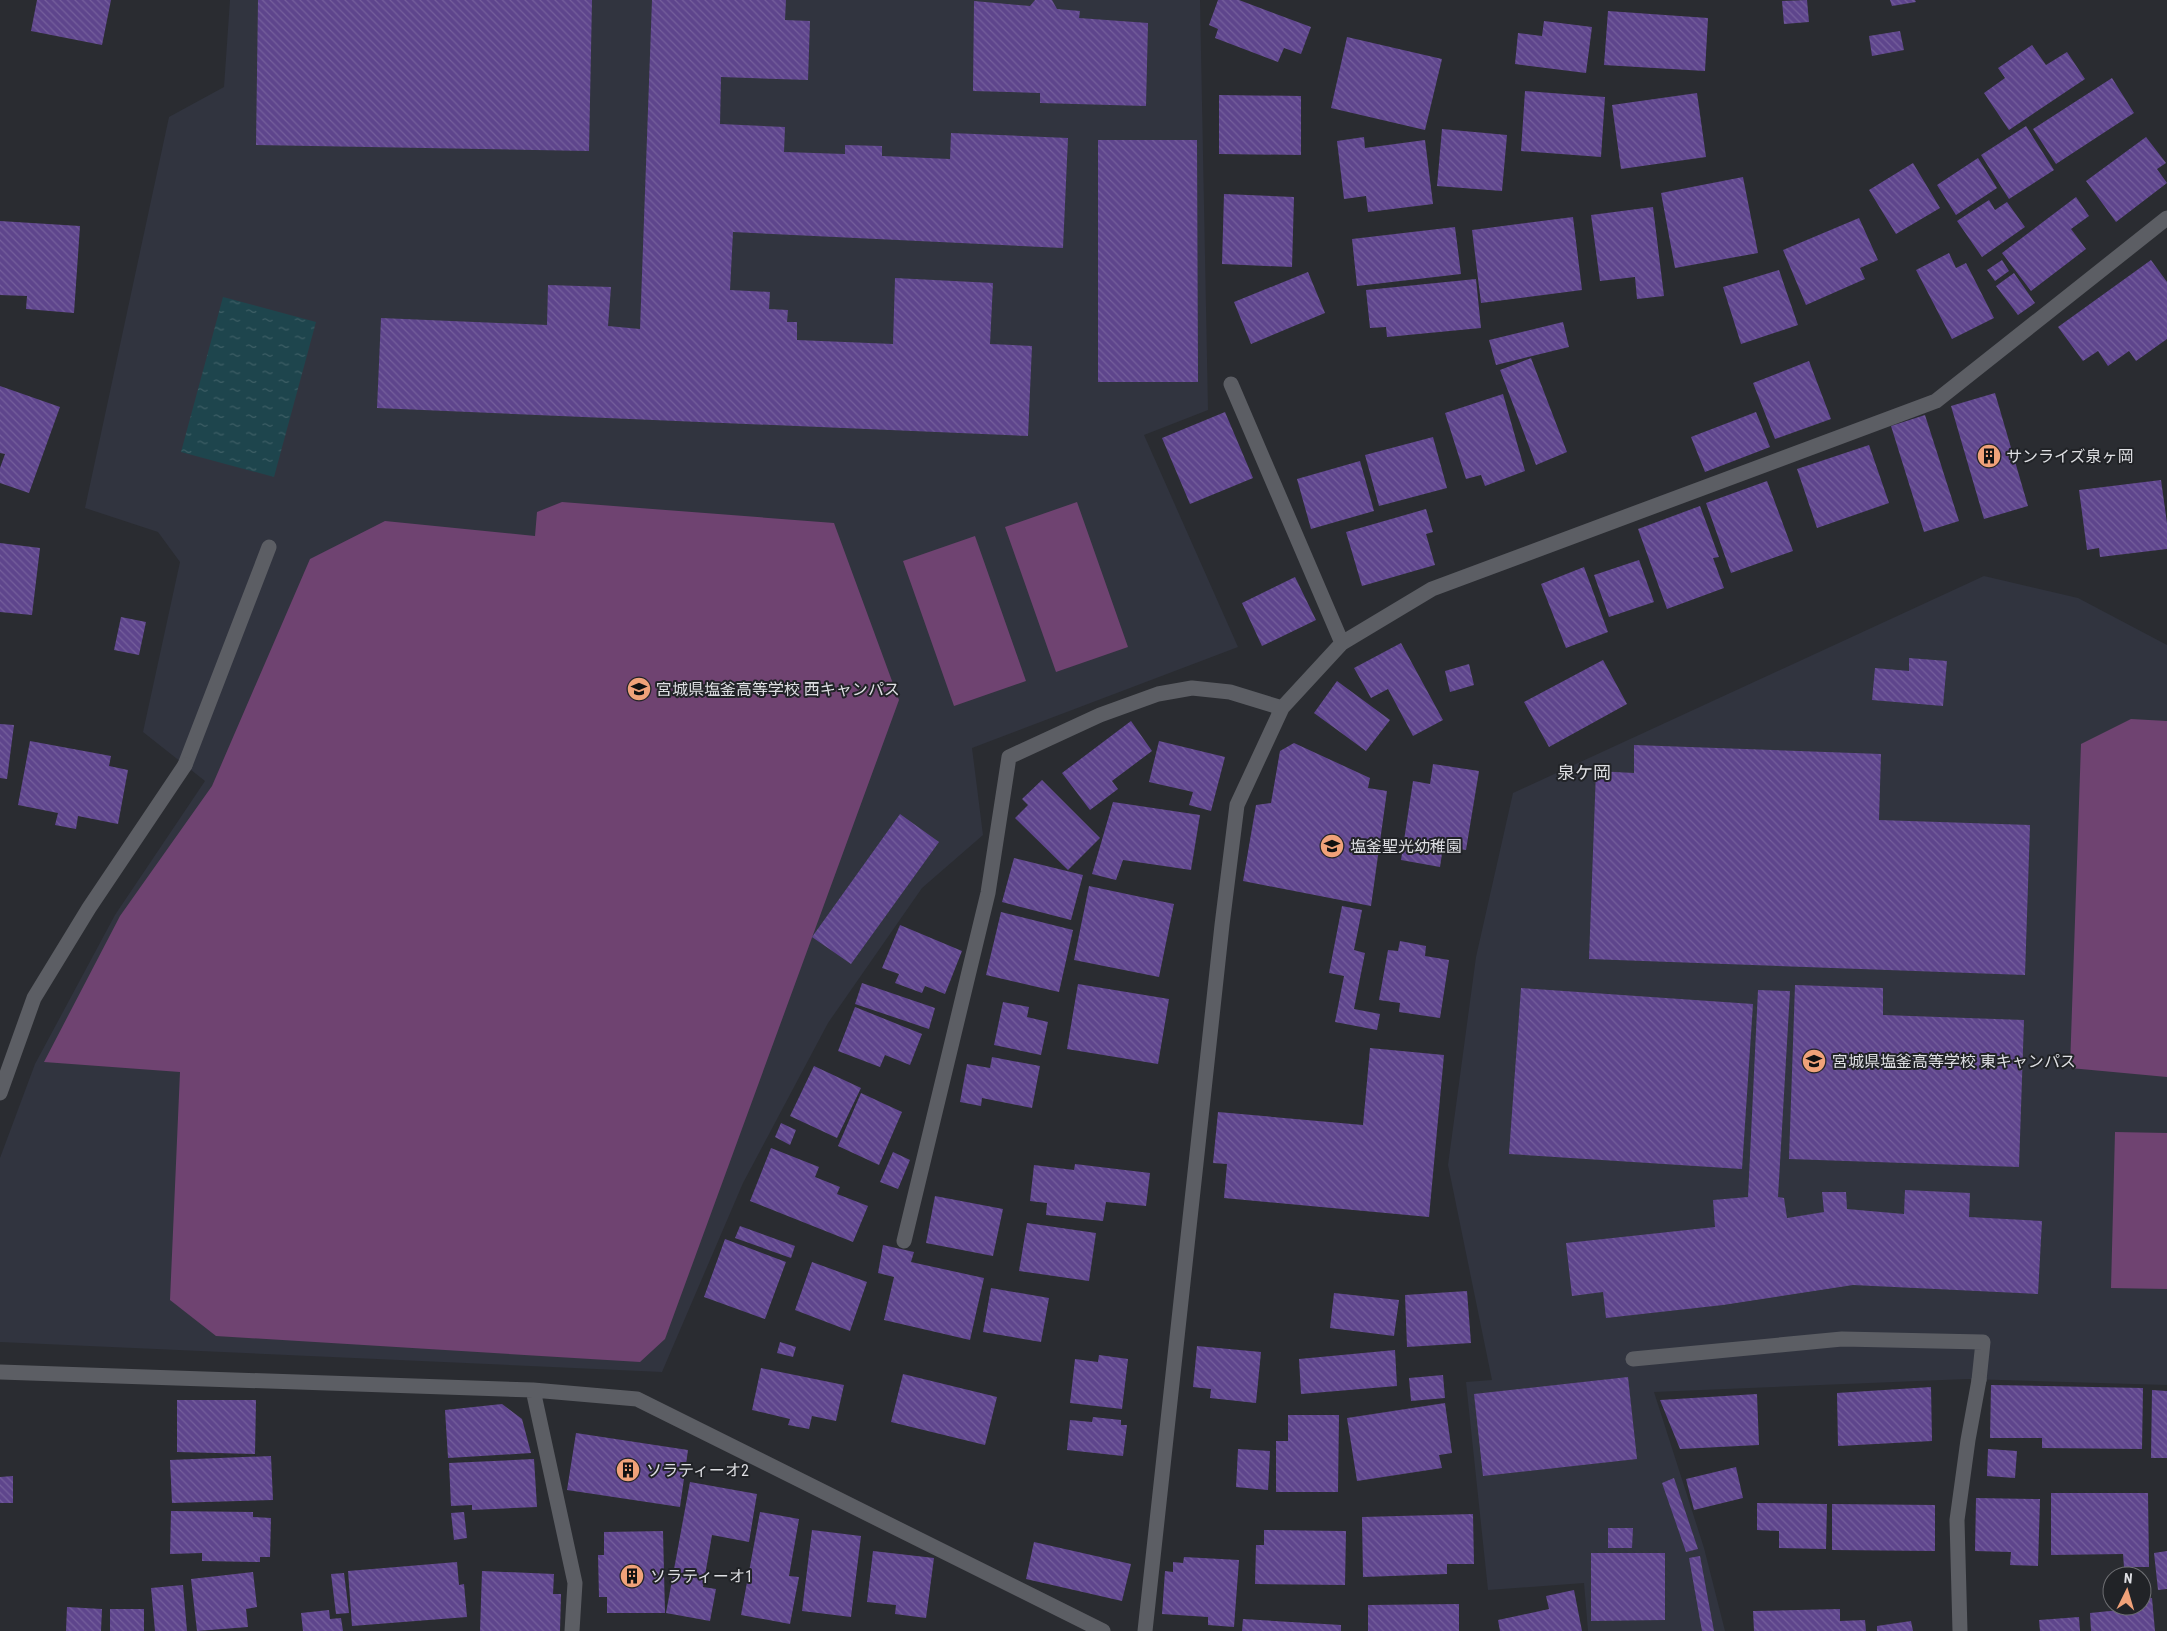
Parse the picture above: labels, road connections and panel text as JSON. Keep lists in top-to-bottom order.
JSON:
{
  "districts": ["泉ケ岡"],
  "places": {
    "building": ["サンライズ泉ヶ岡", "ソラティーオ2", "ソラティーオ1"],
    "school or university": ["宮城県塩釜高等学校 西キャンパス", "塩釜聖光幼稚園", "宮城県塩釜高等学校 東キャンパス"]
  },
  "north": "top"
}
